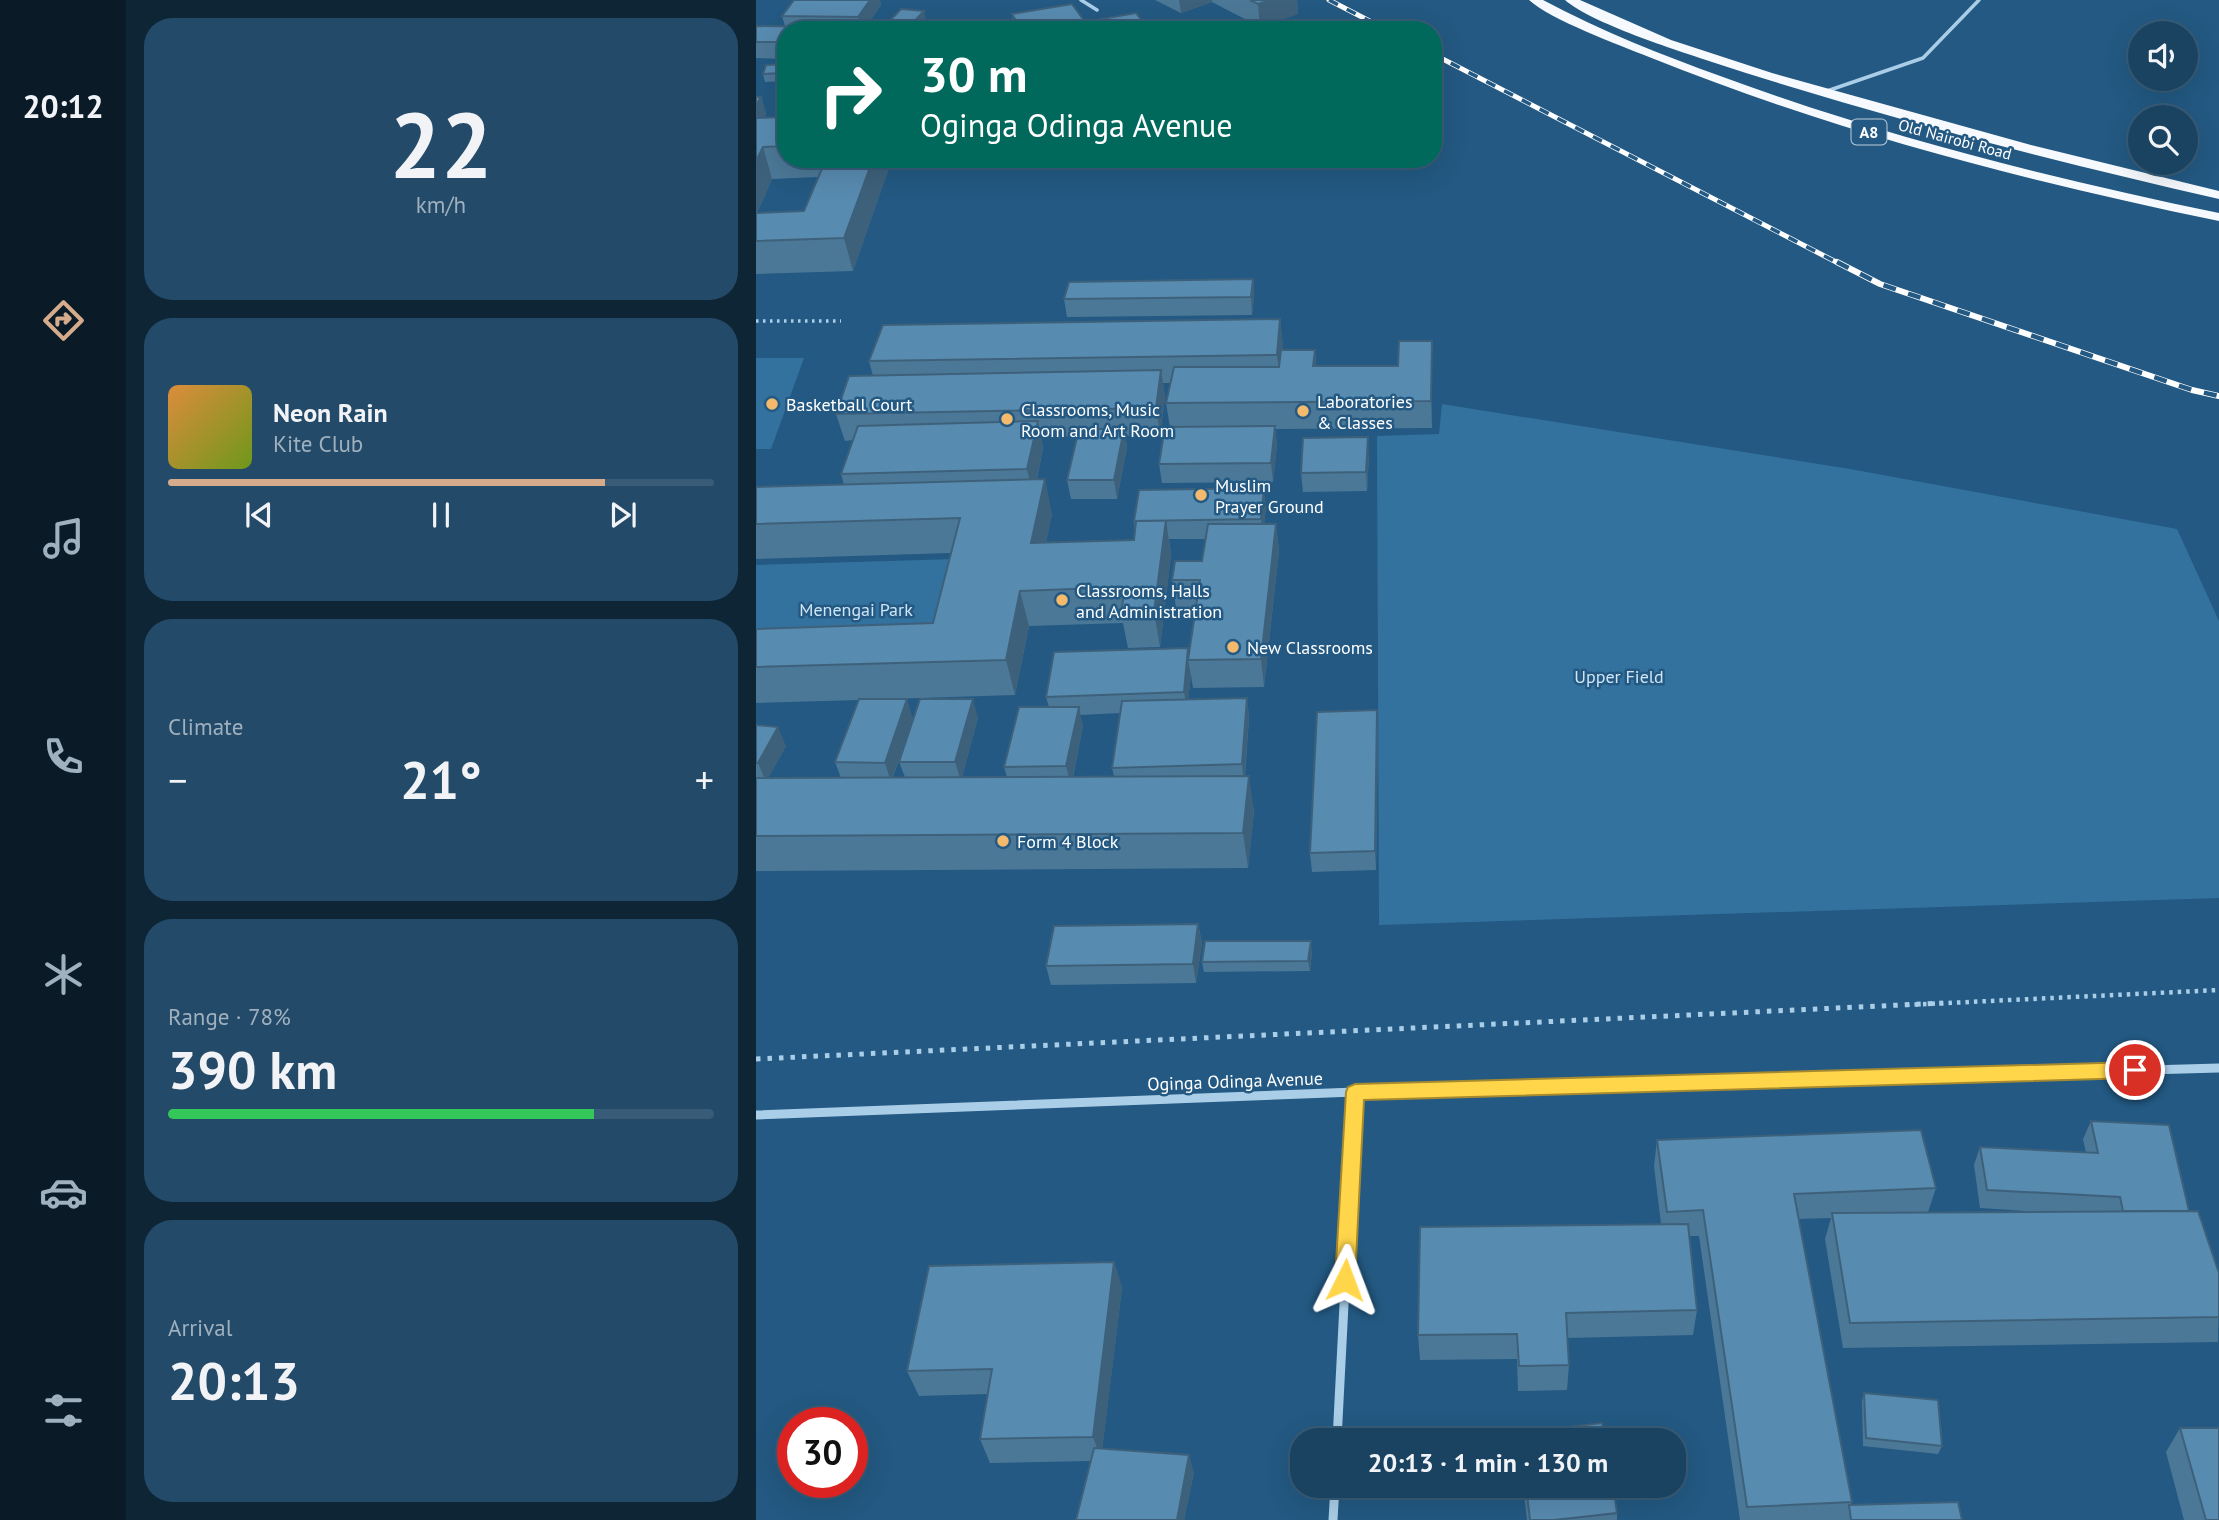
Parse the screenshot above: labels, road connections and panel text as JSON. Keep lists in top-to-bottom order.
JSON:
{
  "streets": {
    "highway": ["A8", "Old Nairobi Road"],
    "street": ["Oginga Odinga Avenue"]
  },
  "parks": ["Menengai Park", "Upper Field"],
  "places": [
    "Basketball Court",
    "Laboratories & Classes",
    "Classrooms, Music Room and Art Room",
    "Muslim Prayer Ground",
    "Classrooms, Halls and Administration",
    "New Classrooms",
    "Form 4 Block"
  ],
  "page": {
    "tabs": "20:12",
    "tile": [
      ["22", "km/h"],
      "Climate",
      ["Range · 78%", "390 km"],
      ["Arrival", "20:13"]
    ],
    "turn": ["30 m", "Oginga Odinga Avenue"],
    "song": ["Neon Rain", "Kite Club"],
    "heat": ["−", "21°", "+"],
    "limit": "30",
    "trip": "20:13 · 1 min · 130 m"
  }
}
